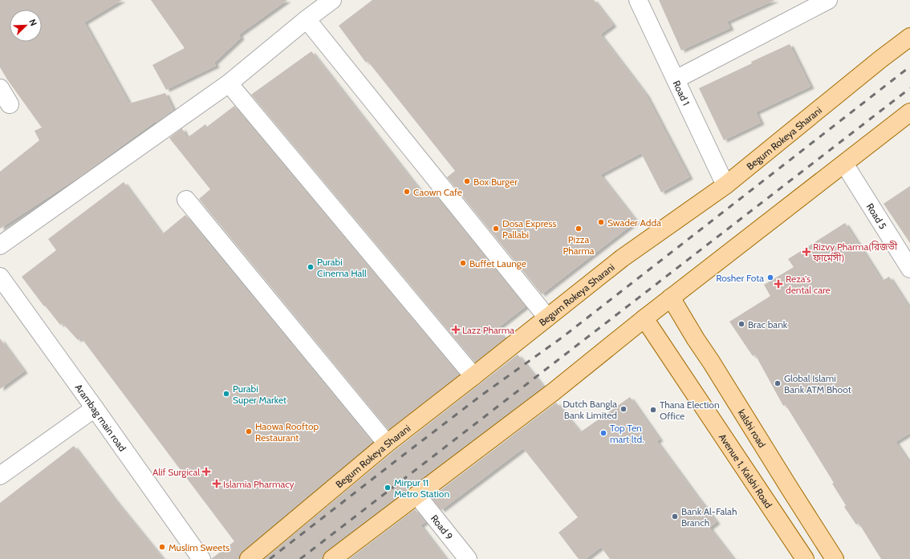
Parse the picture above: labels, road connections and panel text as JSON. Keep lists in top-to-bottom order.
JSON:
{
  "streets": {
    "main road": ["Begum Rokeya Sharani", "kalshi road", "Avenue 1, Kalshi Road"],
    "street": [
      "Road 1",
      "Road 5",
      "Arambag main road",
      "Road 9"
    ]
  },
  "crossings": [
    ["Road 1", "Begum Rokeya Sharani"]
  ],
  "places": {
    "other": [
      "Box Burger",
      "Caown Cafe",
      "Swader Adda",
      "Dosa Express Pallabi",
      "Pizza Pharma",
      "Buffet Launge",
      "Purabi Cinema Hall",
      "Rosher Fota",
      "Brac bank",
      "Global Islami Bank ATM Bhoot",
      "Purabi Super Market",
      "Dutch Bangla Bank Limited",
      "Thana Election Office",
      "Haowa Rooftop Restaurant",
      "Top Ten mart ltd.",
      "Mirpur 11 Metro Station",
      "Bank Al-Falah Branch",
      "Muslim Sweets"
    ],
    "health": [
      "Rizvy Pharma(রিজভী ফার্মেসী)",
      "Reza's dental care",
      "Lazz Pharma",
      "Alif Surgical",
      "Islamia Pharmacy"
    ]
  },
  "north": "top right"
}
